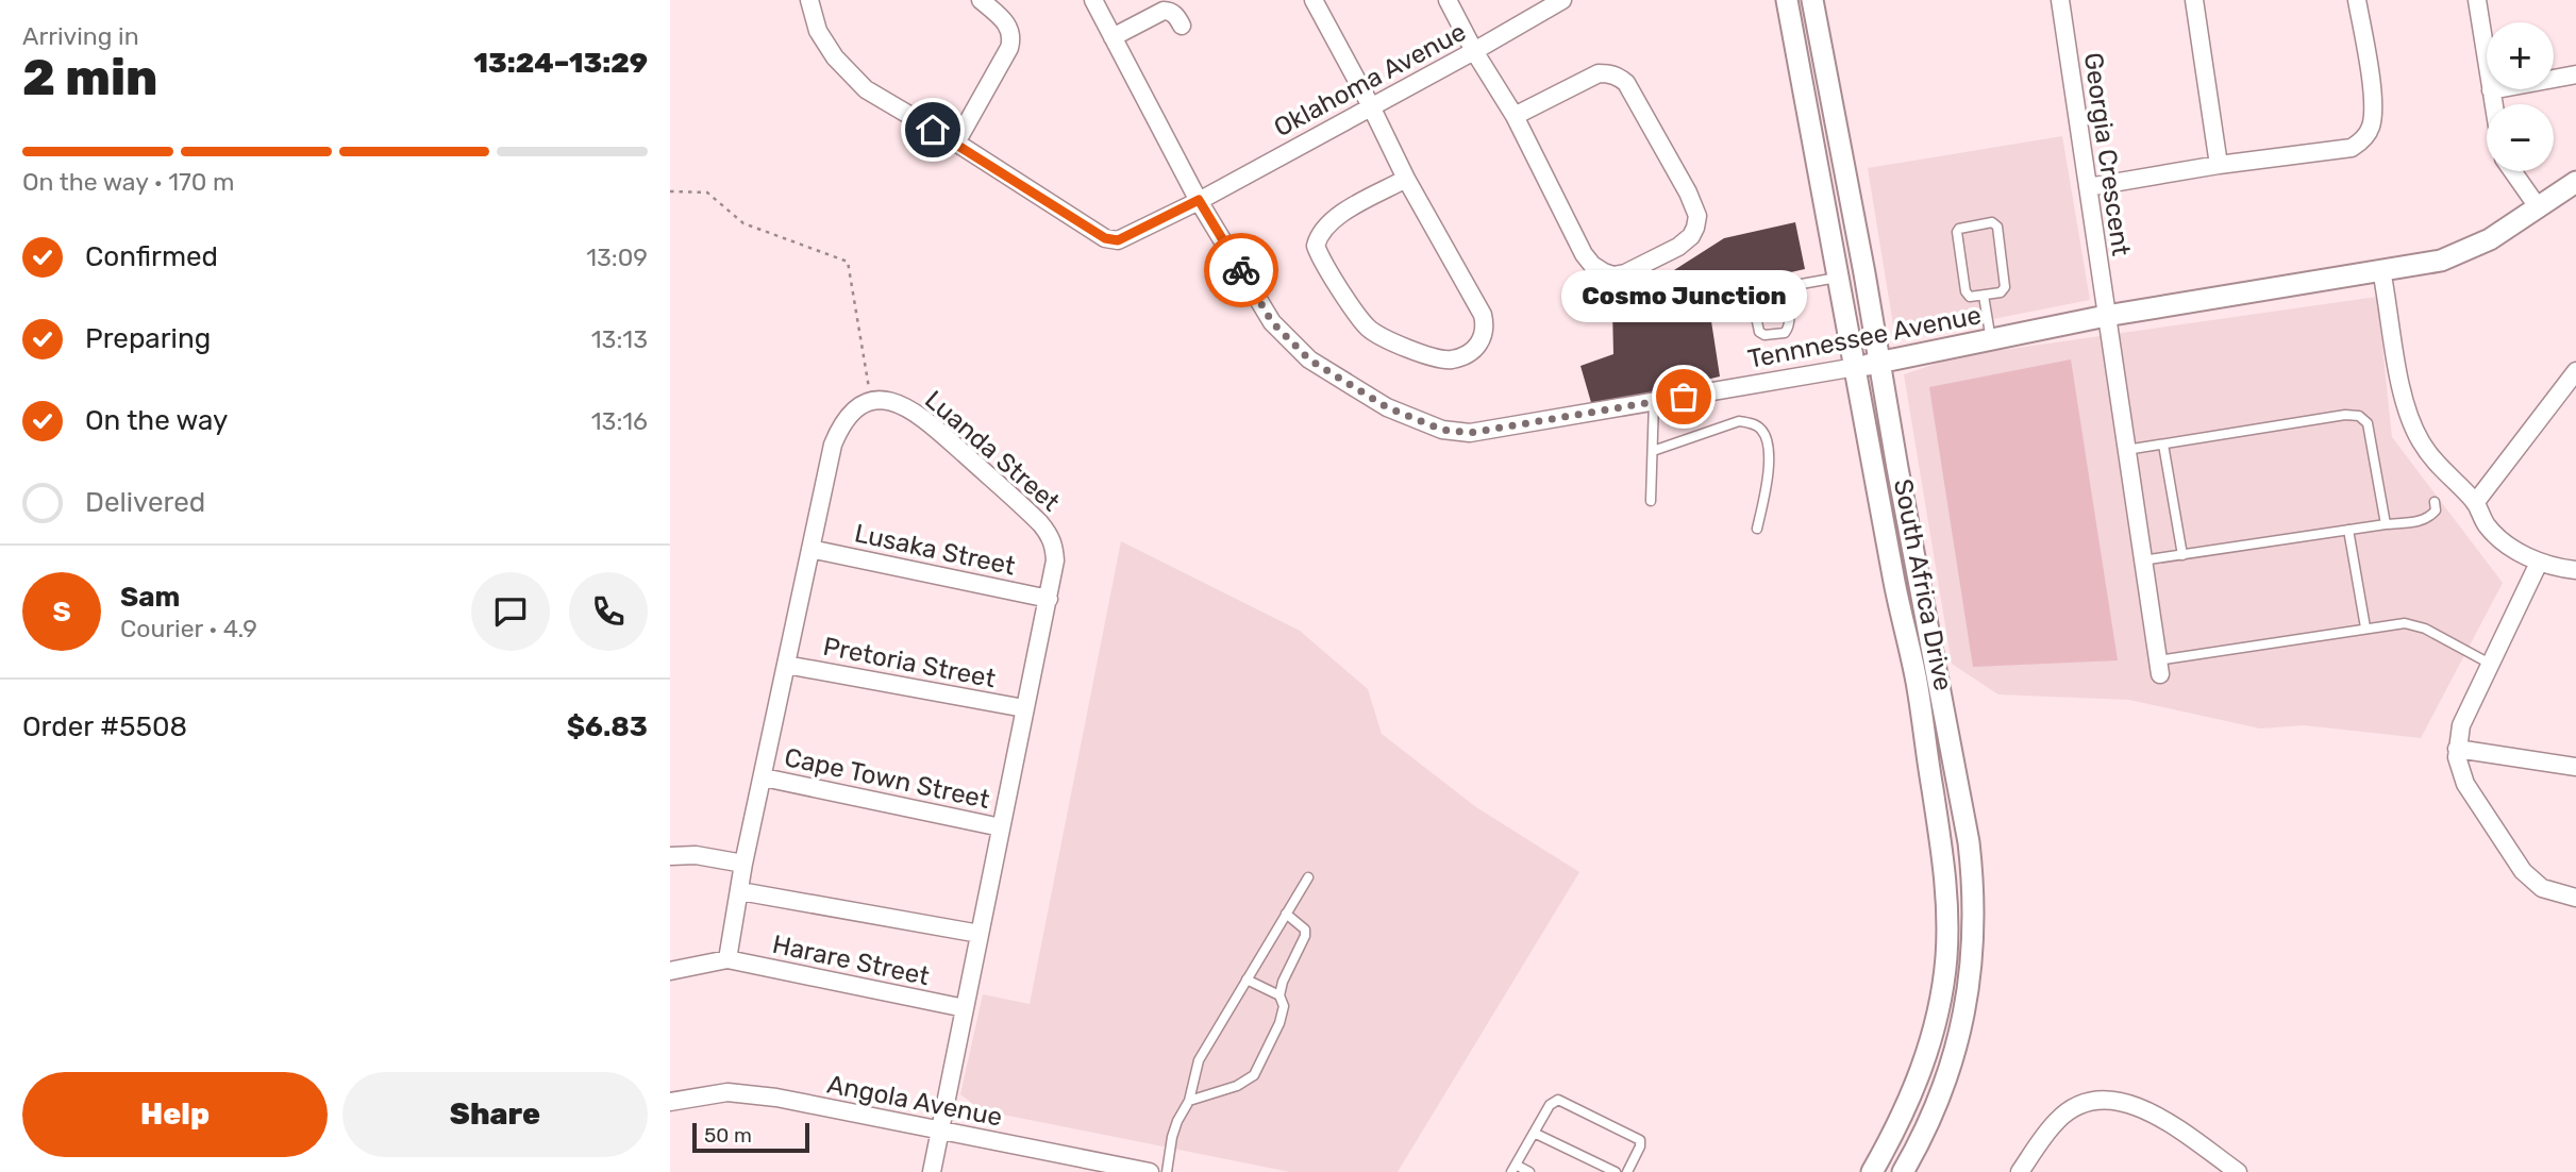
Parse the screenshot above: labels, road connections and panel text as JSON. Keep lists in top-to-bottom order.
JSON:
{
  "streets": {
    "street": [
      "Oklahoma Avenue",
      "Georgia Crescent",
      "Tennnessee Avenue",
      "Luanda Street",
      "Lusaka Street",
      "South Africa Drive",
      "Pretoria Street",
      "Cape Town Street",
      "Harare Street",
      "Angola Avenue"
    ]
  },
  "crossings": [
    ["Oklahoma Avenue", "Tennnessee Avenue"],
    ["Georgia Crescent", "Tennnessee Avenue"],
    ["Tennnessee Avenue", "South Africa Drive"],
    ["Luanda Street", "Lusaka Street"],
    ["Luanda Street", "Pretoria Street"],
    ["Luanda Street", "Cape Town Street"],
    ["Luanda Street", "Harare Street"],
    ["Luanda Street", "Angola Avenue"]
  ],
  "places": ["Cosmo Junction"],
  "scale_bar": "50 m",
  "page": {
    "heading": ["2 min", "Arriving in", "13:24–13:29"],
    "panel": [
      "Sam",
      "Courier · 4.9",
      "Order #5508",
      "$6.83"
    ],
    "map_buttons": ["+", "−"],
    "bar": "On the way · 170 m",
    "list": [
      ["Confirmed", "13:09"],
      ["Preparing", "13:13"],
      ["On the way", "13:16"],
      "Delivered"
    ],
    "bubble": "Cosmo Junction",
    "round": "S",
    "buttons": ["Help", "Share"],
    "scale": "50 m"
  }
}
